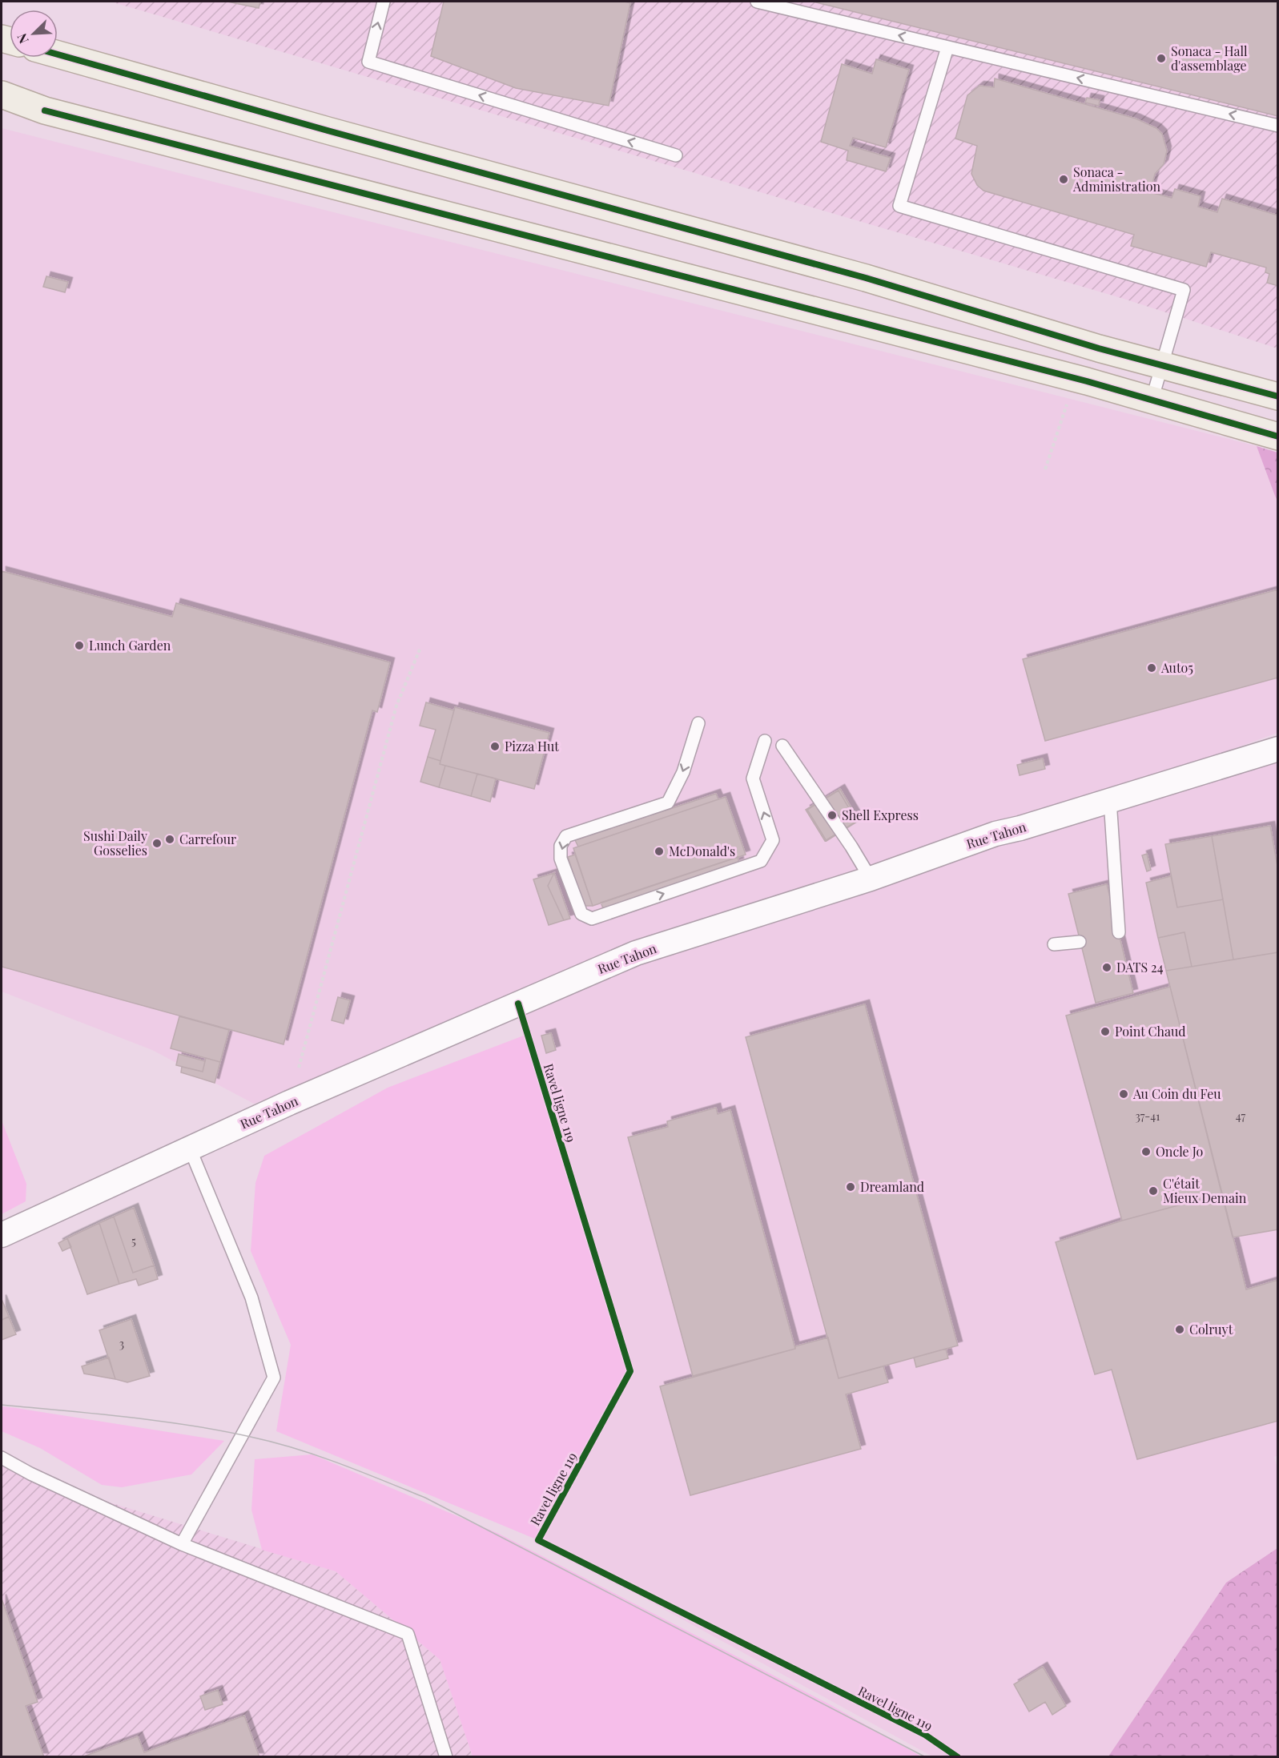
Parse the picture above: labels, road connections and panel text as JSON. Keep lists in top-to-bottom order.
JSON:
{
  "streets": {
    "street": ["Rue Tahon"],
    "cycle path": ["Ravel ligne 119"]
  },
  "places": [
    "Sonaca - Hall d'assemblage",
    "Sonaca - Administration",
    "Lunch Garden",
    "Auto5",
    "Pizza Hut",
    "Shell Express",
    "Carrefour",
    "Sushi Daily Gosselies",
    "McDonald's",
    "DATS 24",
    "Point Chaud",
    "Au Coin du Feu",
    "Oncle Jo",
    "Dreamland",
    "C'était Mieux Demain",
    "Colruyt"
  ],
  "house_numbers": [
    "37-41",
    "47",
    "5",
    "3"
  ],
  "north": "bottom left"
}
